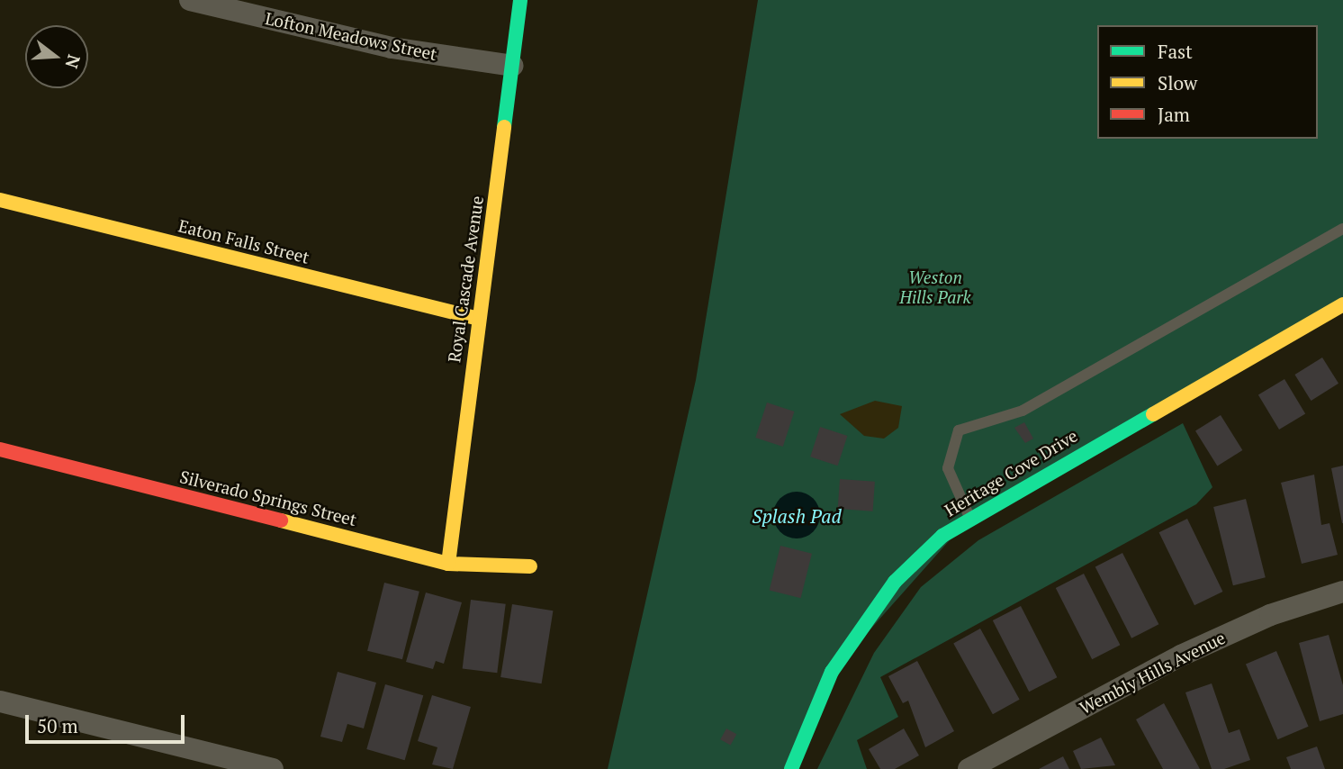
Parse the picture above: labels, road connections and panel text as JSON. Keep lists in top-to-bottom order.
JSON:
{
  "streets": {
    "street": [
      "Lofton Meadows Street",
      "Eaton Falls Street",
      "Royal Cascade Avenue",
      "Heritage Cove Drive",
      "Silverado Springs Street",
      "Wembly Hills Avenue"
    ]
  },
  "crossings": [
    ["Lofton Meadows Street", "Royal Cascade Avenue"],
    ["Eaton Falls Street", "Royal Cascade Avenue"],
    ["Royal Cascade Avenue", "Silverado Springs Street"]
  ],
  "water": ["Splash Pad"],
  "parks": ["Weston Hills Park"],
  "legend": ["Fast", "Slow", "Jam"],
  "scale_bar": "50 m",
  "north": "right"
}
